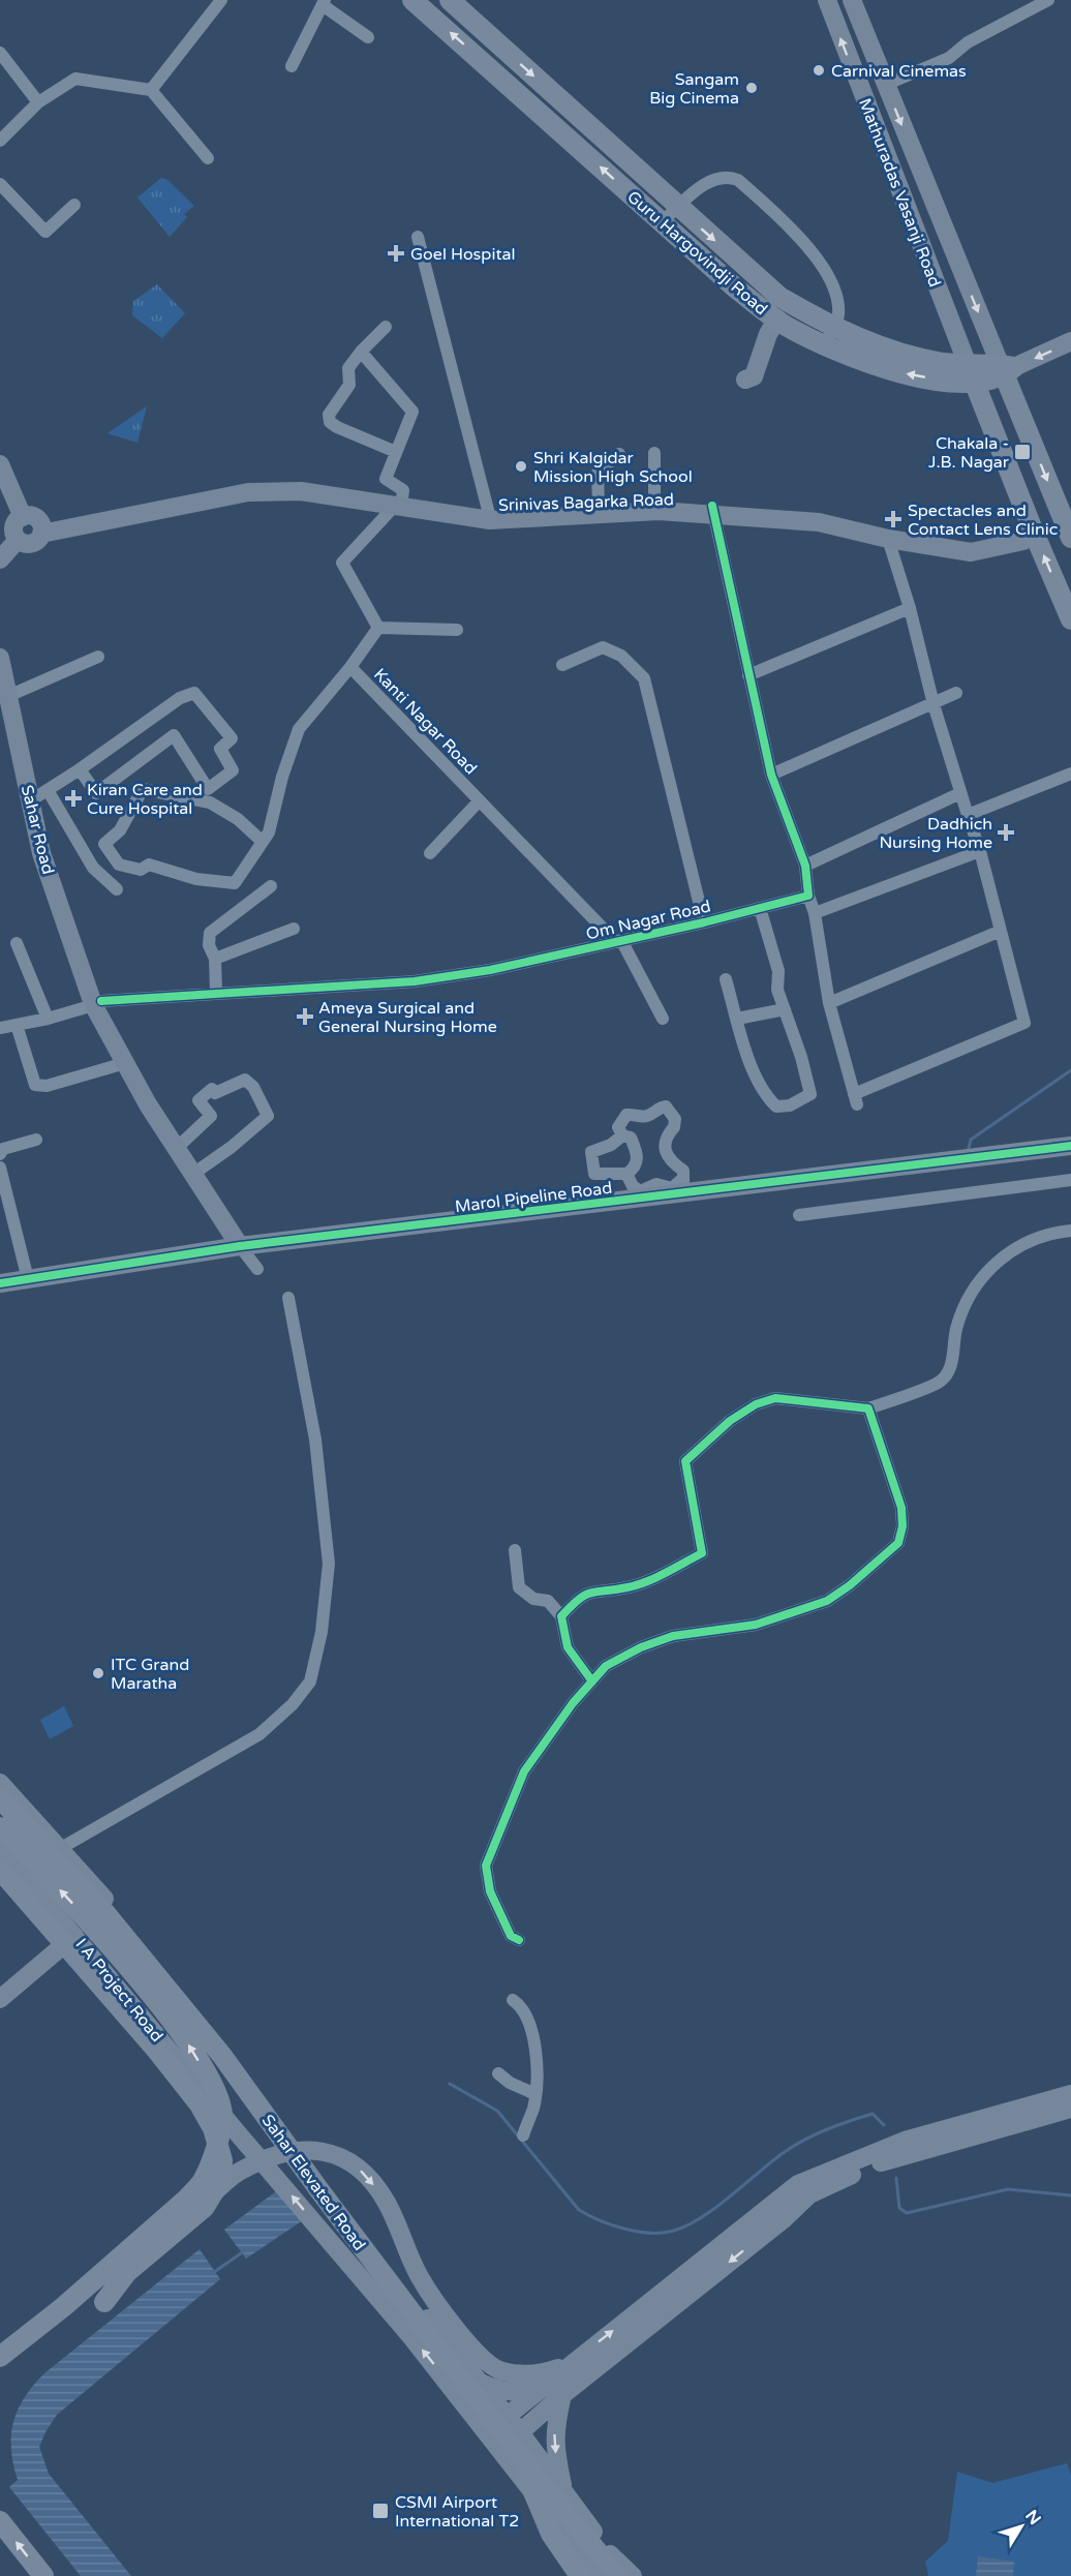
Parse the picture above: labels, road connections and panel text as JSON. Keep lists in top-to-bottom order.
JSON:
{
  "streets": {
    "main road": [
      "Mathuradas Vasanji Road",
      "Guru Hargovindji Road",
      "Srinivas Bagarka Road",
      "Sahar Road",
      "Marol Pipeline Road",
      "I A Project Road",
      "Sahar Elevated Road"
    ],
    "street": ["Kanti Nagar Road", "Om Nagar Road"]
  },
  "crossings": [
    ["Mathuradas Vasanji Road", "Guru Hargovindji Road"],
    ["Kanti Nagar Road", "Om Nagar Road"],
    ["Sahar Road", "Om Nagar Road"],
    ["Sahar Road", "Marol Pipeline Road"],
    ["I A Project Road", "Sahar Elevated Road"]
  ],
  "places": {
    "other": [
      "Carnival Cinemas",
      "Sangam Big Cinema",
      "Shri Kalgidar Mission High School",
      "ITC Grand Maratha"
    ],
    "health": [
      "Goel Hospital",
      "Spectacles and Contact Lens Clinic",
      "Kiran Care and Cure Hospital",
      "Dadhich Nursing Home",
      "Ameya Surgical and General Nursing Home"
    ],
    "transit": ["Chakala - J.B. Nagar", "CSMI Airport International T2"]
  },
  "north": "top right"
}
